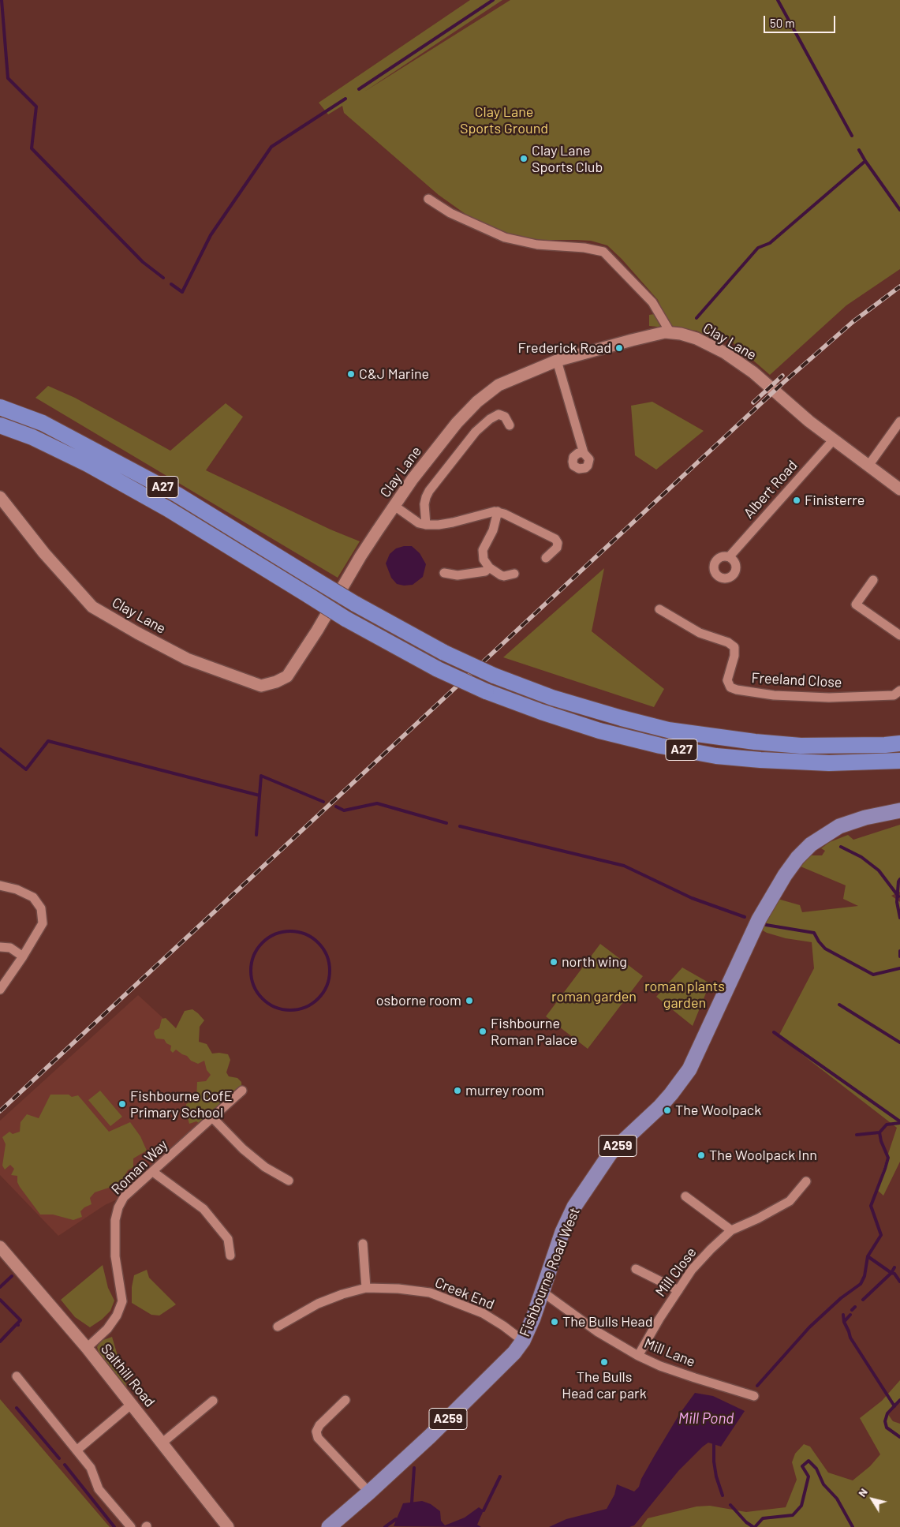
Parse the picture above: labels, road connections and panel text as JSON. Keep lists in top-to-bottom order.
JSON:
{
  "streets": {
    "highway": ["A27"],
    "main road": ["A259", "Fishbourne Road West"],
    "street": [
      "Clay Lane",
      "Albert Road",
      "Freeland Close",
      "Roman Way",
      "Mill Close",
      "Creek End",
      "Mill Lane",
      "Salthill Road"
    ]
  },
  "crossings": [
    ["Clay Lane", "Albert Road"],
    ["Roman Way", "Salthill Road"],
    ["Fishbourne Road West", "Creek End"],
    ["Fishbourne Road West", "Mill Lane"],
    ["Mill Close", "Mill Lane"]
  ],
  "water": ["Mill Pond"],
  "parks": ["Clay Lane Sports Ground", "roman plants garden", "roman garden"],
  "places": [
    "Clay Lane Sports Club",
    "Frederick Road",
    "C&J Marine",
    "Finisterre",
    "north wing",
    "osborne room",
    "Fishbourne Roman Palace",
    "murrey room",
    "Fishbourne CofE Primary School",
    "The Woolpack",
    "The Woolpack Inn",
    "The Bulls Head",
    "The Bulls Head car park"
  ],
  "scale_bar": "50 m",
  "north": "top left"
}
